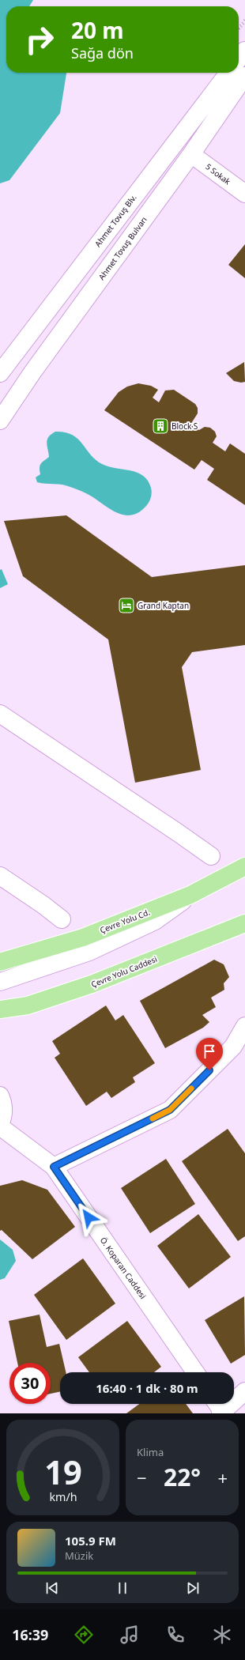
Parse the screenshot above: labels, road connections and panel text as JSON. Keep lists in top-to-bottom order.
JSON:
{
  "streets": {
    "highway": ["Çevre Yolu Cd.", "Çevre Yolu Caddesi"],
    "street": [
      "5 Sokak",
      "Ahmet Tovuş Blv.",
      "Ahmet Tovuş Bulvarı",
      "Ö. Koparan Caddesi"
    ]
  },
  "crossings": [
    ["5 Sokak", "Ahmet Tovuş Bulvarı"]
  ],
  "places": {
    "building": ["Block S"],
    "hotel": ["Grand Kaptan"]
  },
  "page": {
    "turn": ["20 m", "Sağa dön"],
    "limit": "30",
    "trip": "16:40 · 1 dk · 80 m",
    "tile": "Klima",
    "heat": ["−", "22°", "+"],
    "song": ["105.9 FM", "Müzik"],
    "tabs": "16:39",
    "gauge": ["19", "km/h"]
  }
}
